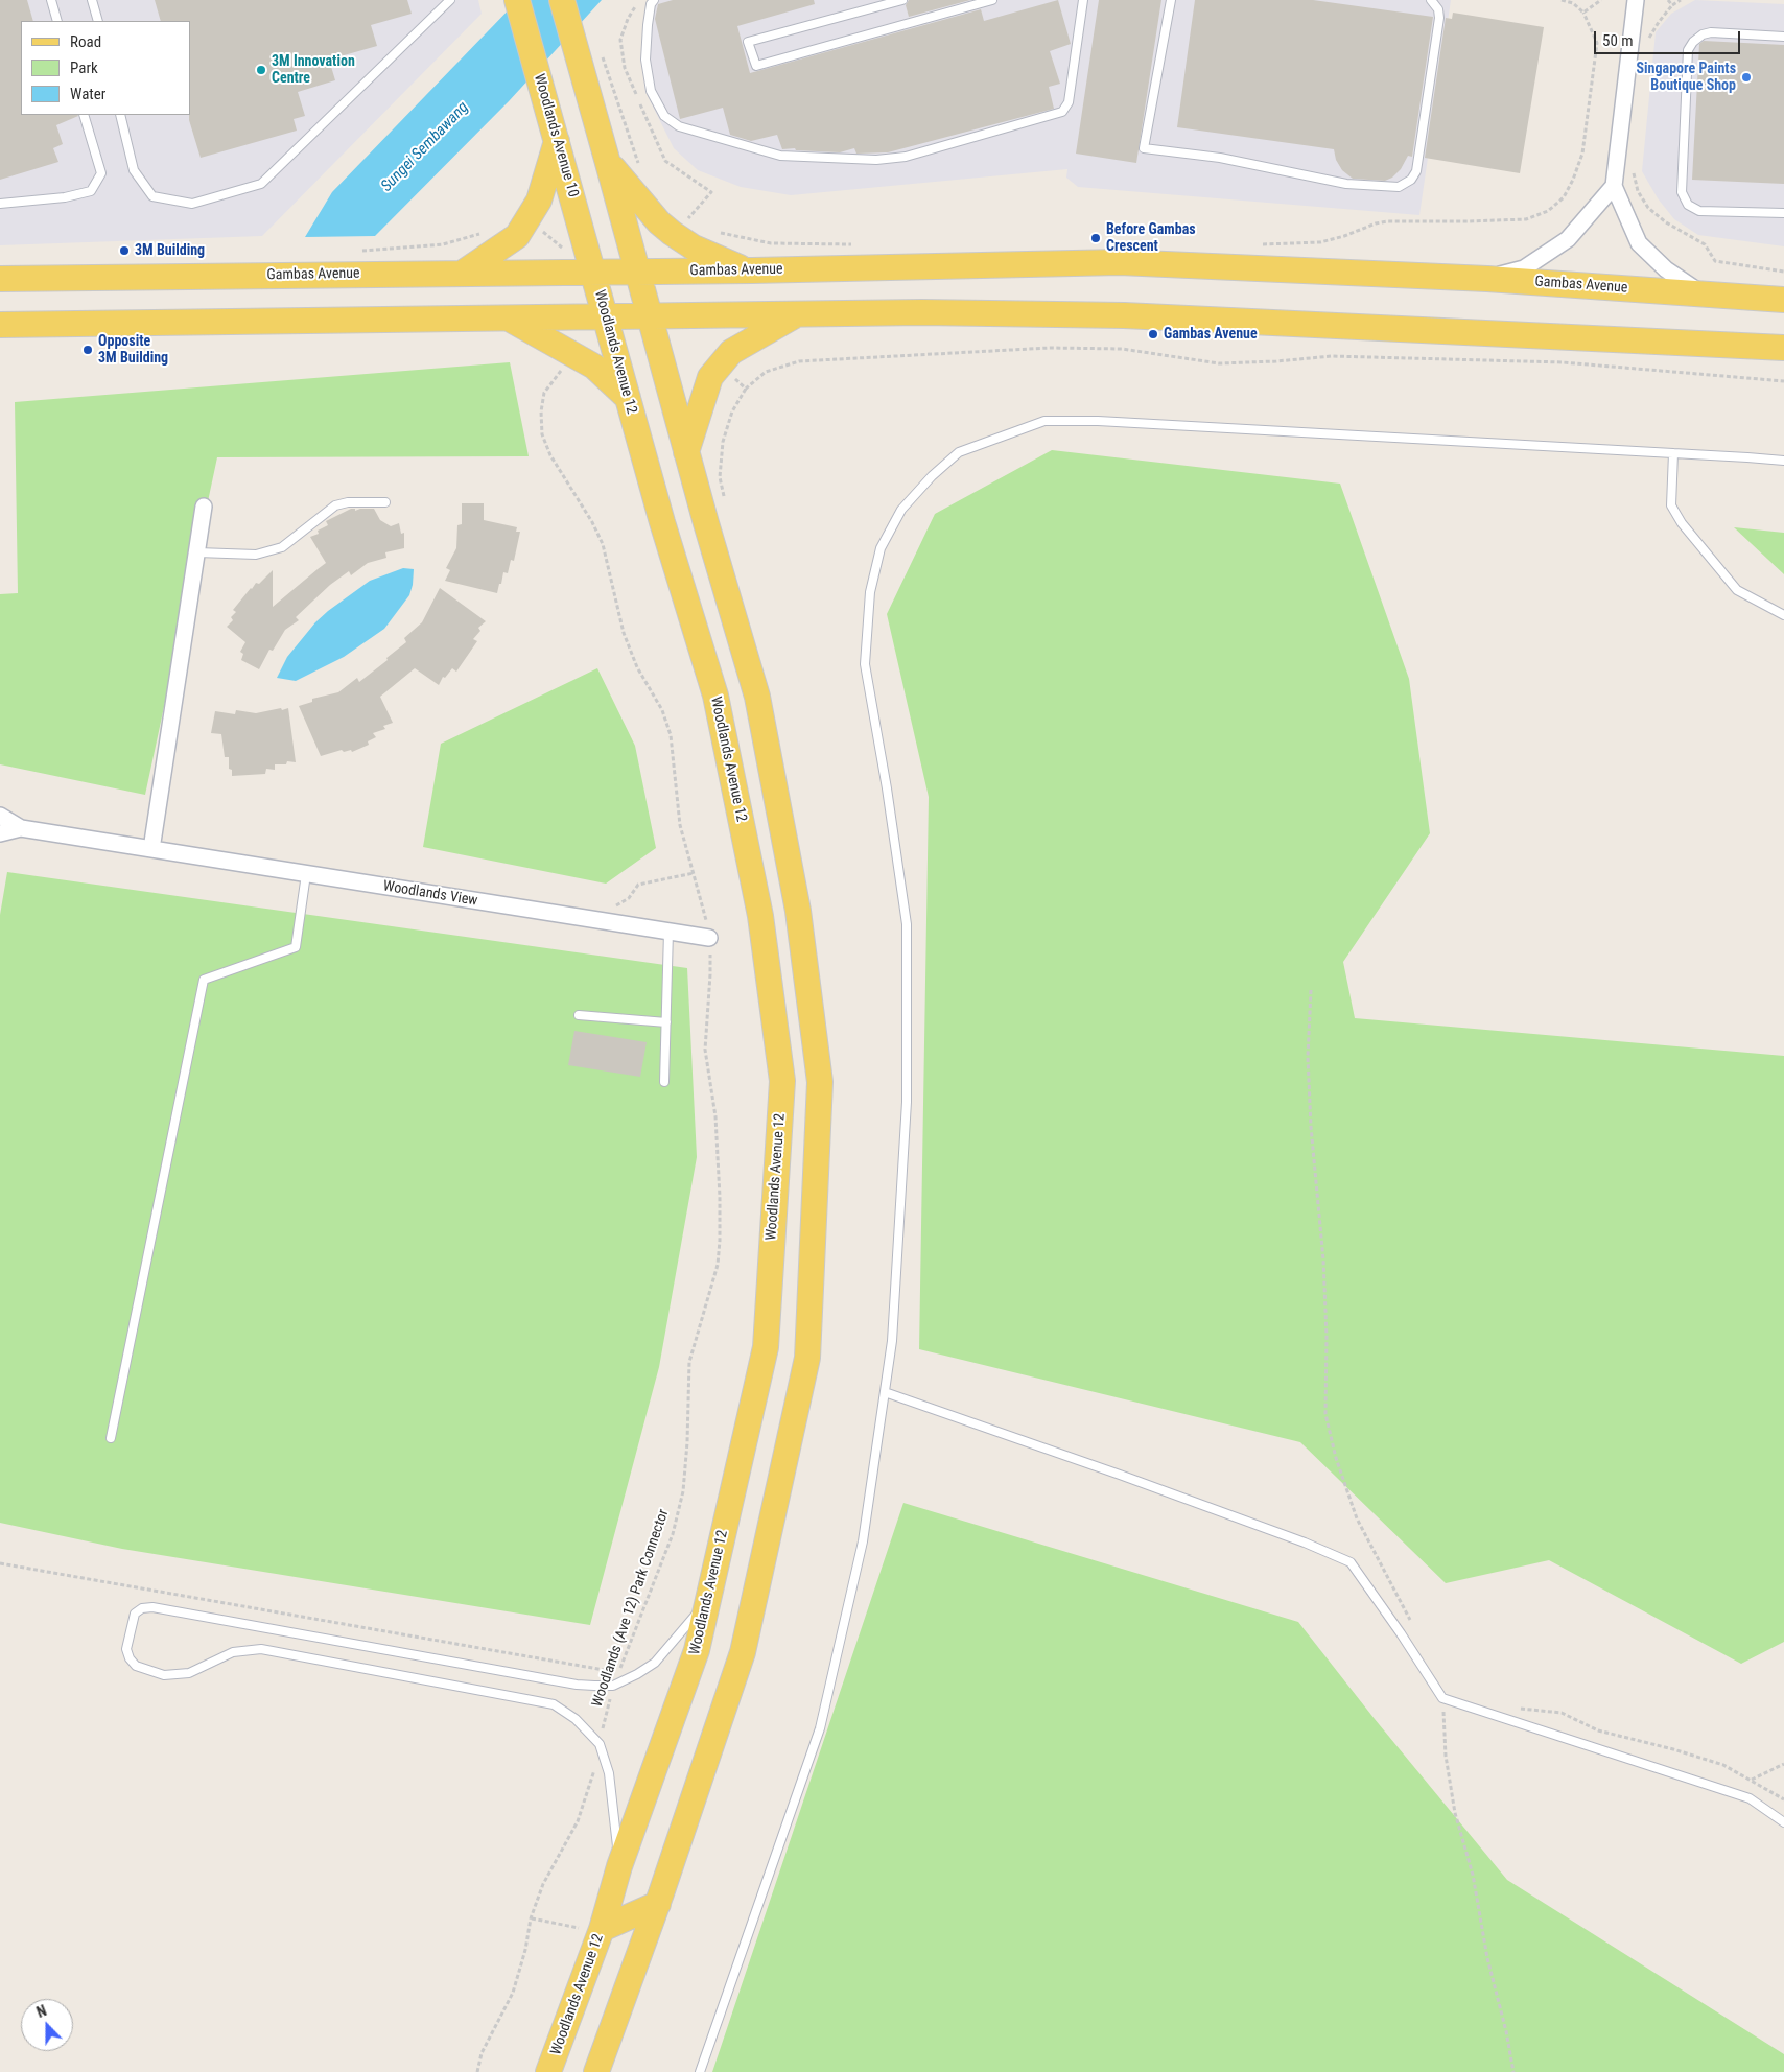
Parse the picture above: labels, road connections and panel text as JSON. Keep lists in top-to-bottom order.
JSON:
{
  "streets": {
    "main road": ["Woodlands Avenue 10", "Gambas Avenue", "Woodlands Avenue 12"],
    "street": ["Woodlands View"],
    "path": ["Woodlands (Ave 12) Park Connector"]
  },
  "crossings": [
    ["Woodlands Avenue 10", "Gambas Avenue"],
    ["Woodlands Avenue 10", "Woodlands Avenue 12"],
    ["Gambas Avenue", "Woodlands Avenue 12"],
    ["Woodlands View", "Woodlands (Ave 12) Park Connector"]
  ],
  "water": ["Sungei Sembawang"],
  "places": [
    "3M Innovation Centre",
    "Singapore Paints Boutique Shop",
    "Before Gambas Crescent",
    "3M Building",
    "Gambas Avenue",
    "Opposite 3M Building"
  ],
  "legend": ["Road", "Park", "Water"],
  "scale_bar": "50 m",
  "north": "top"
}
